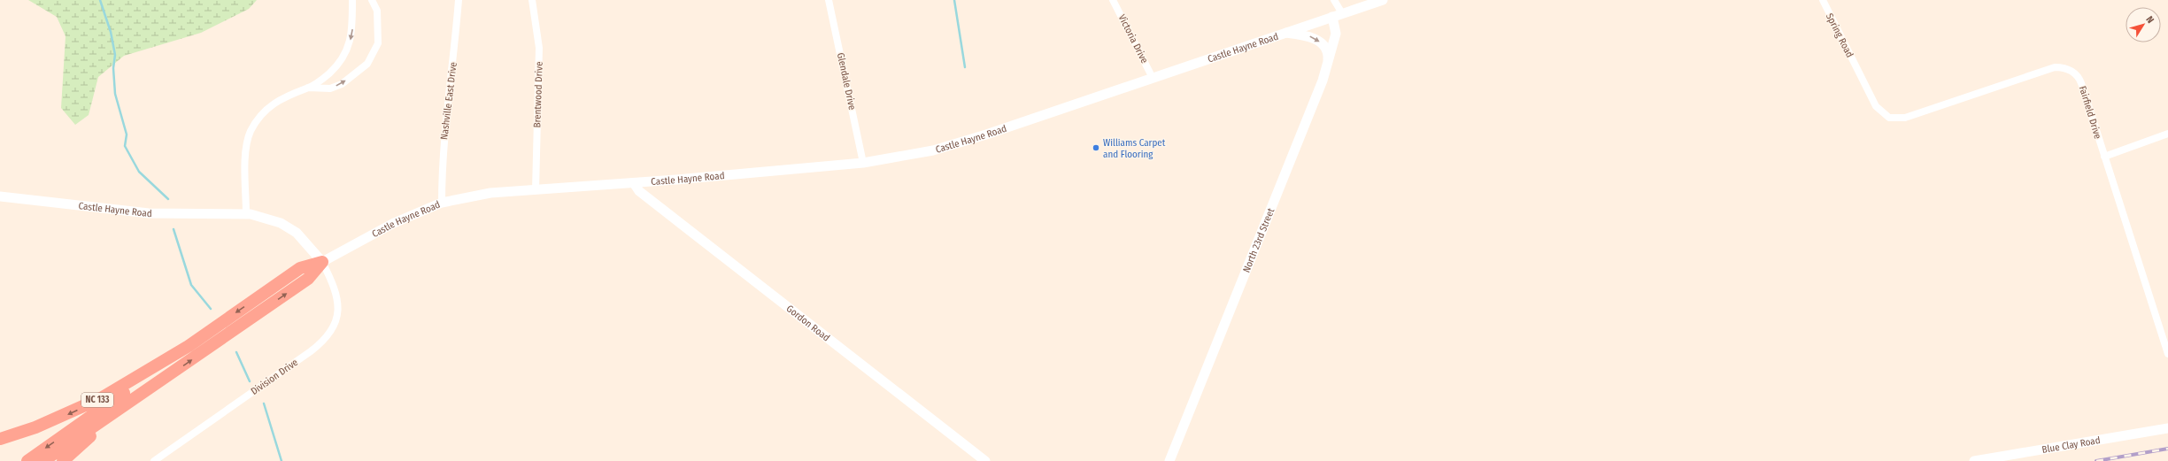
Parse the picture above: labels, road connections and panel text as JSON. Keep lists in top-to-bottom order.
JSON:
{
  "streets": {
    "highway": ["NC 133"],
    "main road": [
      "Castle Hayne Road",
      "North 23rd Street",
      "Gordon Road",
      "Blue Clay Road"
    ],
    "street": [
      "Spring Road",
      "Victoria Drive",
      "Glendale Drive",
      "Brentwood Drive",
      "Nashville East Drive",
      "Fairfield Drive",
      "Division Drive"
    ]
  },
  "crossings": [
    ["Spring Road", "Fairfield Drive"],
    ["Victoria Drive", "Castle Hayne Road"],
    ["Castle Hayne Road", "Glendale Drive"],
    ["Castle Hayne Road", "Brentwood Drive"],
    ["Castle Hayne Road", "Nashville East Drive"],
    ["Castle Hayne Road", "North 23rd Street"],
    ["Castle Hayne Road", "Gordon Road"],
    ["Castle Hayne Road", "Division Drive"],
    ["Castle Hayne Road", "NC 133"],
    ["Division Drive", "NC 133"]
  ],
  "places": ["Williams Carpet and Flooring"],
  "north": "top right"
}
